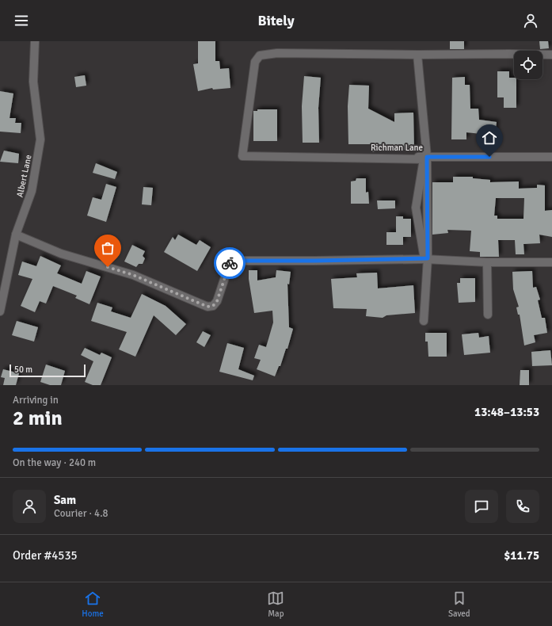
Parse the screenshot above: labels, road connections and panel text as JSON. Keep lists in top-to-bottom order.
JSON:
{
  "streets": {
    "street": ["Richman Lane", "Albert Lane"]
  },
  "scale_bar": "50 m",
  "page": {
    "header": "Bitely",
    "scale": "50 m",
    "heading": ["2 min", "Arriving in", "13:48–13:53"],
    "panel": [
      "Sam",
      "Courier · 4.8",
      "Order #4535",
      "$11.75"
    ],
    "bar": "On the way · 240 m",
    "tabs": ["Home", "Map", "Saved"]
  }
}
